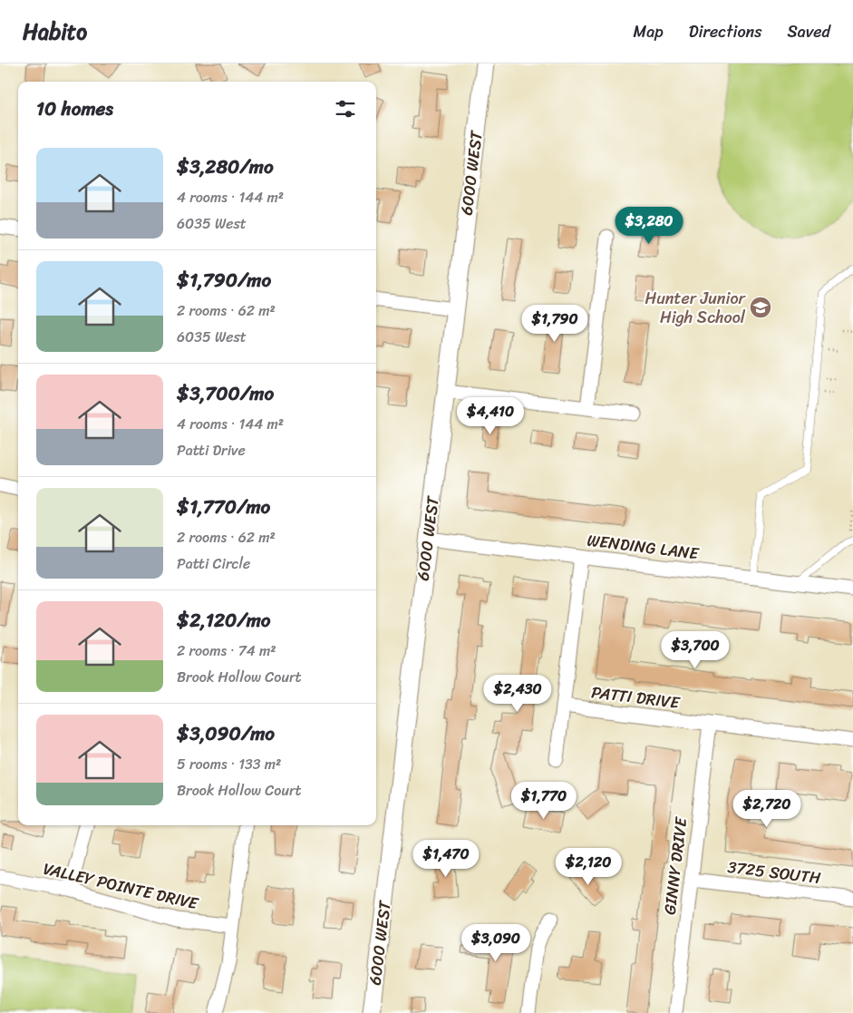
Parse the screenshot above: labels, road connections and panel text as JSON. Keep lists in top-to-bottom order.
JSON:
{
  "streets": {
    "street": [
      "6000 WEST",
      "WENDING LANE",
      "PATTI DRIVE",
      "GINNY DRIVE",
      "3725 SOUTH",
      "VALLEY POINTE DRIVE"
    ]
  },
  "crossings": [
    ["6000 WEST", "WENDING LANE"],
    ["PATTI DRIVE", "GINNY DRIVE"],
    ["GINNY DRIVE", "3725 SOUTH"]
  ],
  "places": {
    "school or university": ["Hunter Junior High School"]
  },
  "page": {
    "header": "Habito",
    "nav": ["Map", "Directions", "Saved"],
    "heading": "10 homes",
    "list": [
      {
        "name": "$3,280/mo",
        "note": "4 rooms · 144 m² · 6035 West"
      },
      {
        "name": "$1,790/mo",
        "note": "2 rooms · 62 m² · 6035 West"
      },
      {
        "name": "$3,700/mo",
        "note": "4 rooms · 144 m² · Patti Drive"
      },
      {
        "name": "$1,770/mo",
        "note": "2 rooms · 62 m² · Patti Circle"
      },
      {
        "name": "$2,120/mo",
        "note": "2 rooms · 74 m² · Brook Hollow Court"
      },
      {
        "name": "$3,090/mo",
        "note": "5 rooms · 133 m² · Brook Hollow Court"
      }
    ],
    "price": [
      "$3,280",
      "$1,790",
      "$4,410",
      "$3,700",
      "$2,430",
      "$1,770",
      "$2,720",
      "$1,470",
      "$2,120",
      "$3,090"
    ]
  }
}
